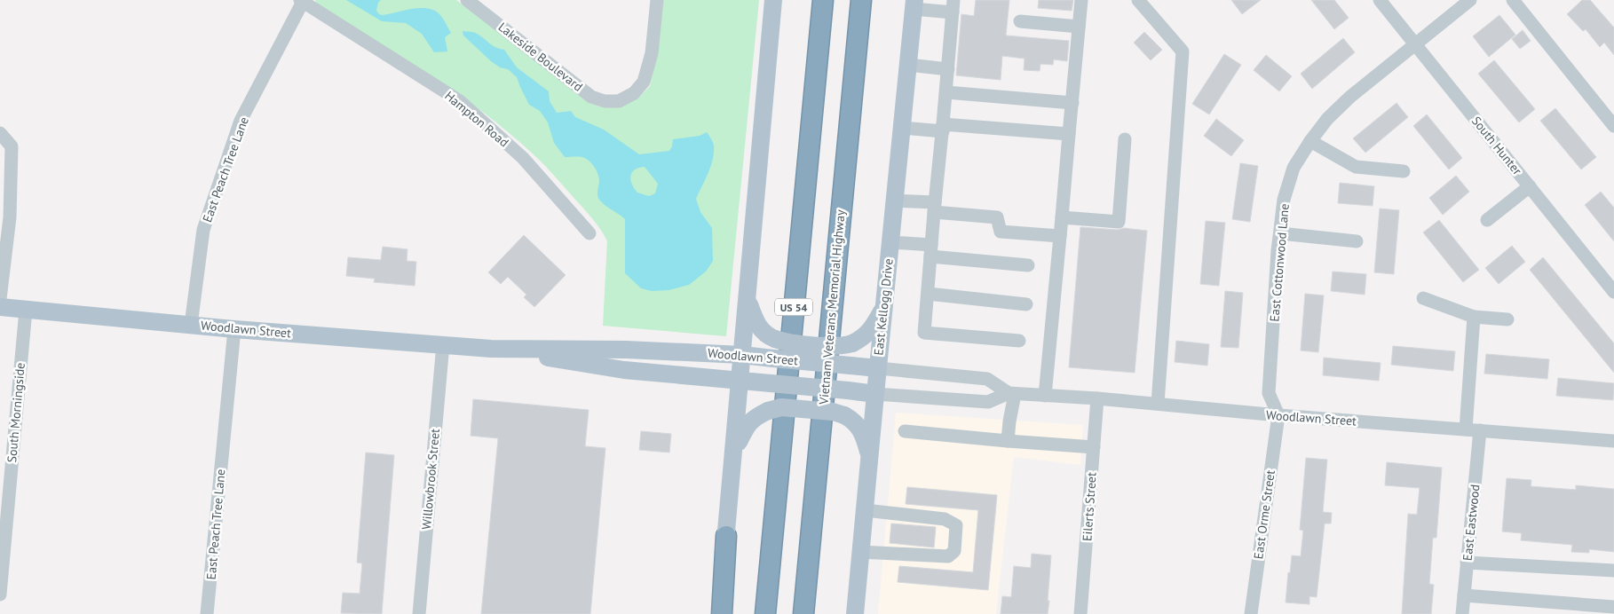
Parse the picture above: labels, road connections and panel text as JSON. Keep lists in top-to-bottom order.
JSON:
{
  "streets": {
    "highway": ["US 54", "Vietnam Veterans Memorial Highway"],
    "main road": ["East Kellogg Drive", "Woodlawn Street"],
    "street": [
      "Lakeside Boulevard",
      "Hampton Road",
      "South Hunter",
      "East Peach Tree Lane",
      "East Cottonwood Lane",
      "South Morningside",
      "Willowbrook Street",
      "Eilerts Street",
      "East Orme Street",
      "East Eastwood"
    ]
  },
  "crossings": [
    ["Hampton Road", "East Peach Tree Lane"],
    ["South Hunter", "East Cottonwood Lane"],
    ["East Peach Tree Lane", "Woodlawn Street"],
    ["East Cottonwood Lane", "Woodlawn Street"],
    ["East Cottonwood Lane", "East Orme Street"],
    ["East Kellogg Drive", "Woodlawn Street"],
    ["Woodlawn Street", "South Morningside"],
    ["Woodlawn Street", "Willowbrook Street"],
    ["Woodlawn Street", "Eilerts Street"],
    ["Woodlawn Street", "East Orme Street"],
    ["Woodlawn Street", "East Eastwood"]
  ]
}
